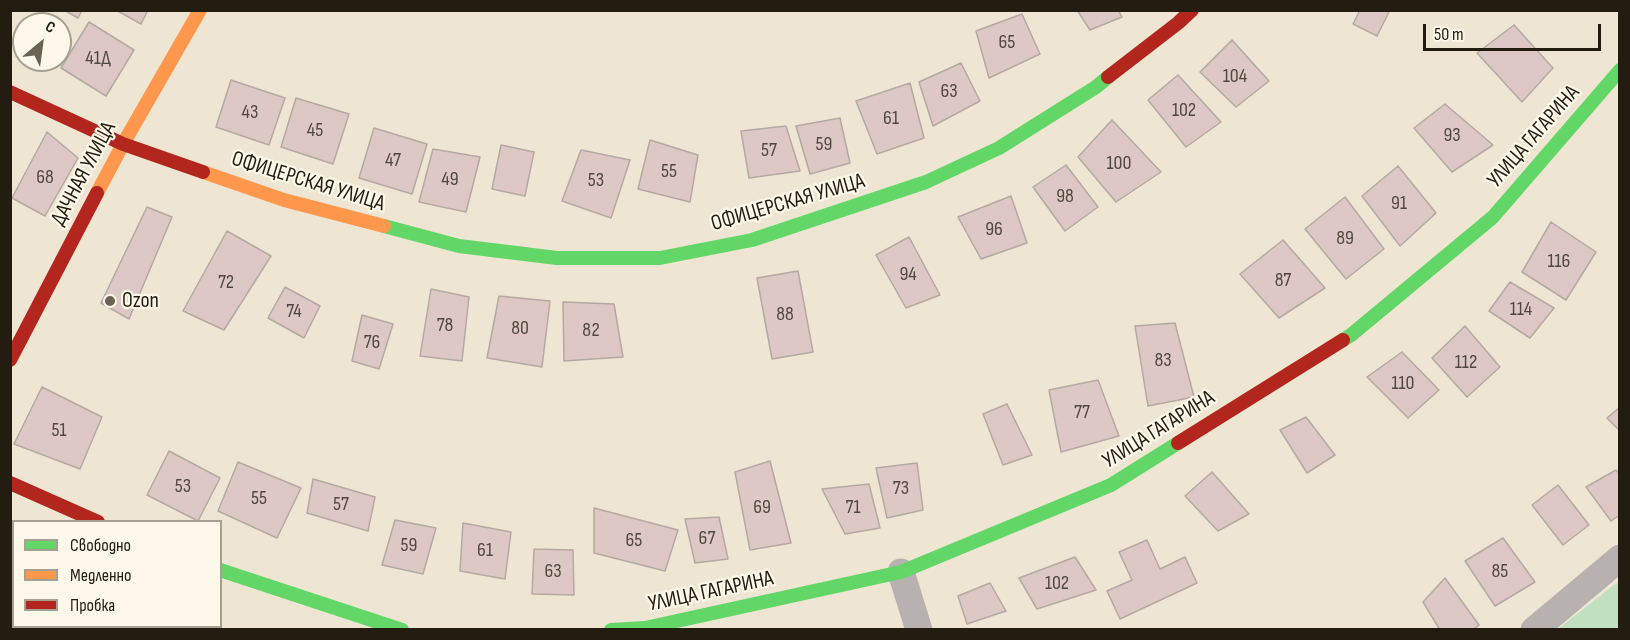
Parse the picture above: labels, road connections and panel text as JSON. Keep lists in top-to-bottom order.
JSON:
{
  "streets": {
    "main road": ["УЛИЦА ГАГАРИНА", "ДАЧНАЯ УЛИЦА", "ОФИЦЕРСКАЯ УЛИЦА"]
  },
  "crossings": [
    ["ДАЧНАЯ УЛИЦА", "ОФИЦЕРСКАЯ УЛИЦА"]
  ],
  "places": ["Ozon"],
  "house_numbers": [
    "65",
    "41Д",
    "104",
    "63",
    "102",
    "43",
    "61",
    "45",
    "93",
    "59",
    "57",
    "47",
    "100",
    "55",
    "68",
    "49",
    "53",
    "98",
    "91",
    "96",
    "89",
    "116",
    "94",
    "87",
    "72",
    "114",
    "74",
    "88",
    "78",
    "80",
    "82",
    "76",
    "83",
    "112",
    "110",
    "77",
    "51",
    "53",
    "73",
    "55",
    "57",
    "69",
    "71",
    "67",
    "65",
    "59",
    "61",
    "63",
    "85",
    "102"
  ],
  "legend": ["Свободно", "Медленно", "Пробка"],
  "scale_bar": "50 m",
  "north": "top right"
}
